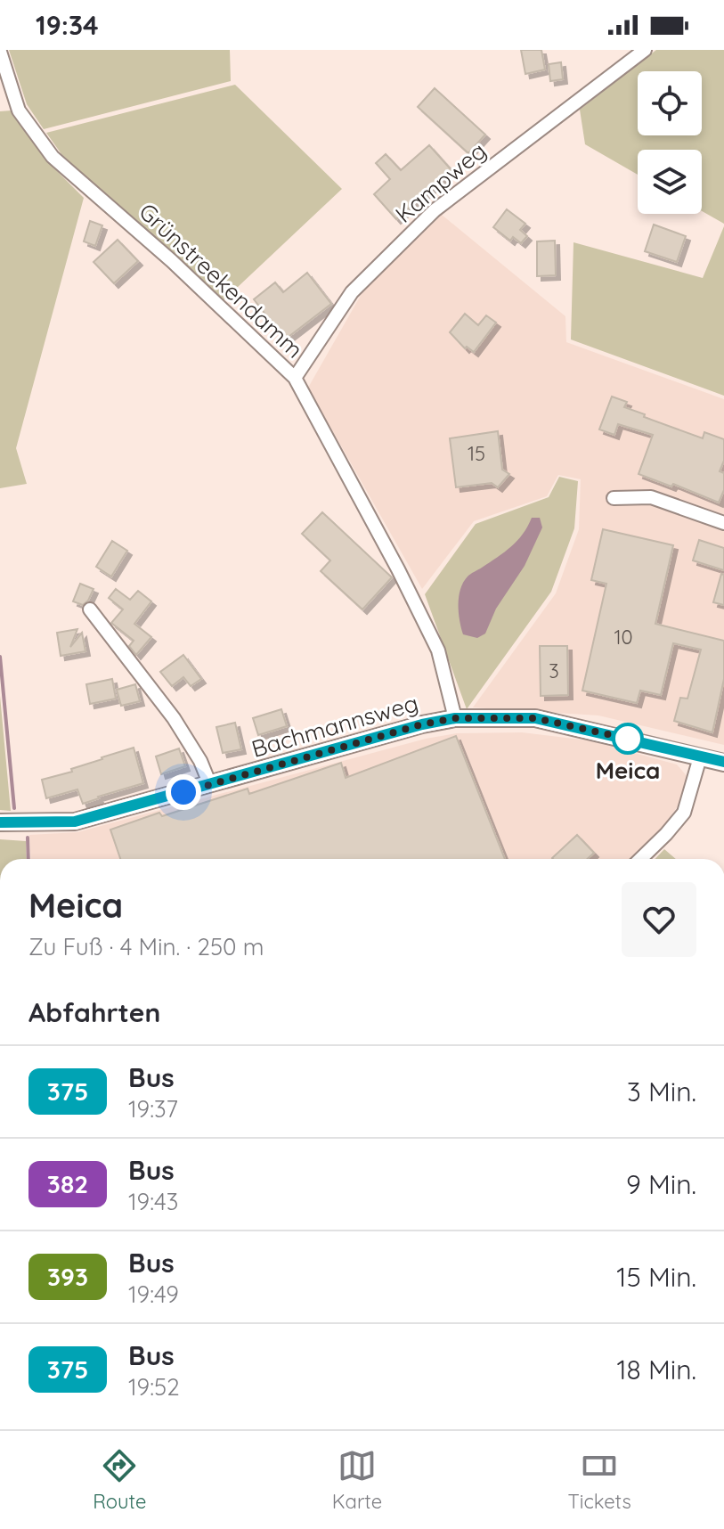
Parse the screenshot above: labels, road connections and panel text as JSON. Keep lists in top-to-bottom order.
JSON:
{
  "streets": {
    "street": ["Kampweg", "Grünstreekendamm", "Bachmannsweg"]
  },
  "crossings": [
    ["Kampweg", "Grünstreekendamm"],
    ["Grünstreekendamm", "Bachmannsweg"]
  ],
  "places": ["Meica"],
  "lines": ["bus line 375"],
  "house_numbers": ["15", "10", "3"],
  "page": {
    "status": "19:34",
    "heading": [
      ["Meica", "Zu Fuß · 4 Min. · 250 m"],
      "Abfahrten"
    ],
    "list": [
      {
        "mark": "375",
        "name": "Bus",
        "note": "19:37",
        "value": "3 Min."
      },
      {
        "mark": "382",
        "name": "Bus",
        "note": "19:43",
        "value": "9 Min."
      },
      {
        "mark": "393",
        "name": "Bus",
        "note": "19:49",
        "value": "15 Min."
      },
      {
        "mark": "375",
        "name": "Bus",
        "note": "19:52",
        "value": "18 Min."
      }
    ],
    "tabs": ["Route", "Karte", "Tickets"]
  }
}
